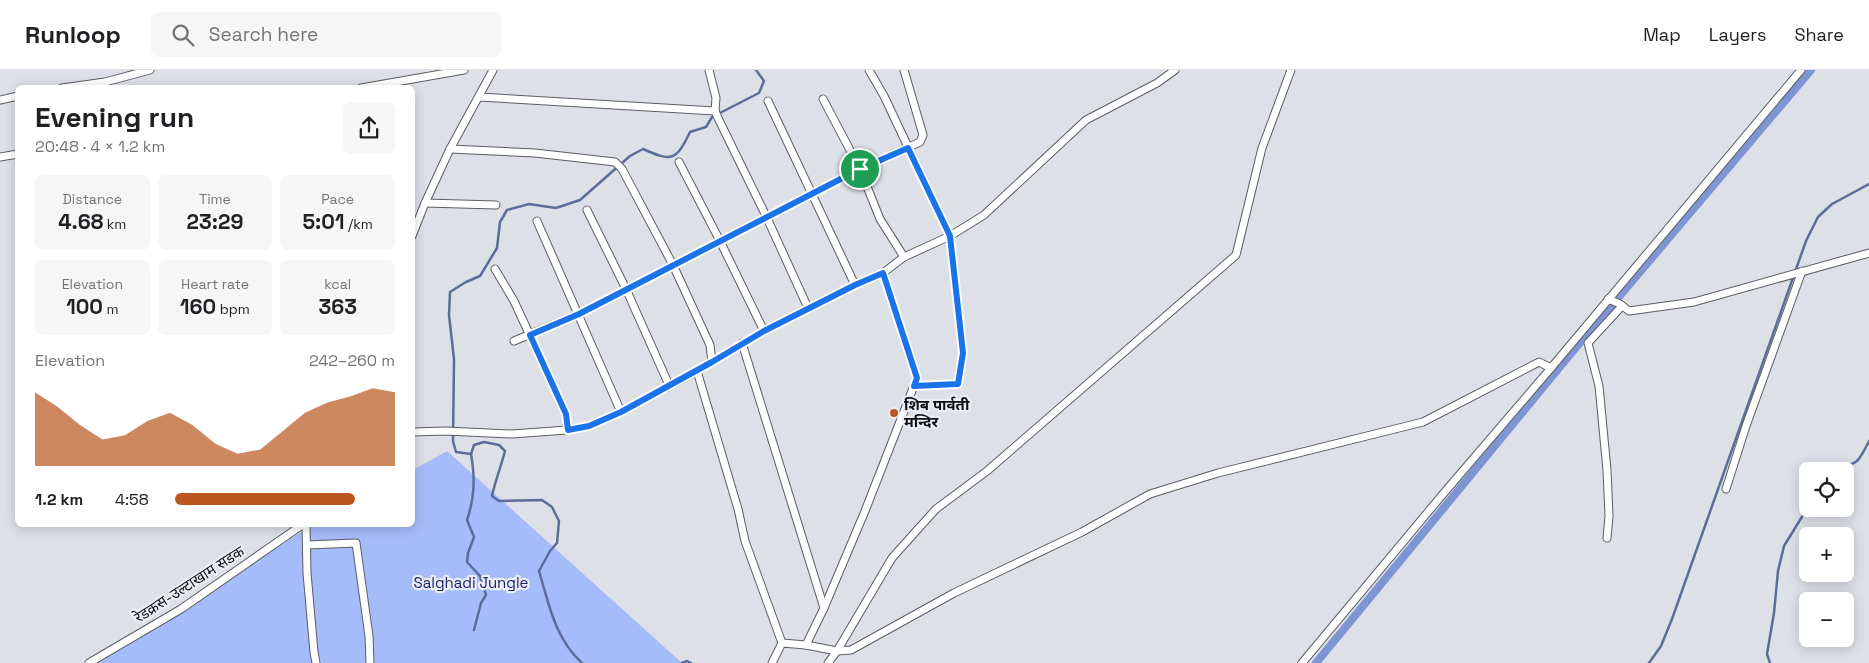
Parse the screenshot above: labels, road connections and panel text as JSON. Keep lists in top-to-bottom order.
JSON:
{
  "streets": {
    "street": ["रेडक्रस-उल्टाखाम सडक"]
  },
  "parks": ["Salghadi Jungle"],
  "places": ["शिब पार्वती मन्दिर"],
  "page": {
    "header": "Runloop",
    "search": "Search here",
    "nav": ["Map", "Layers", "Share"],
    "heading": ["Evening run", "20:48 · 4 × 1.2 km"],
    "stats": [
      ["Distance", "4.68 km"],
      ["Time", "23:29"],
      ["Pace", "5:01 /km"],
      ["Elevation", "100 m"],
      ["Heart rate", "160 bpm"],
      ["kcal", "363"]
    ],
    "chart": ["Elevation", "242–260 m"],
    "map_buttons": ["+", "−"],
    "list": [
      {
        "name": "1.2 km",
        "note": "4:58"
      }
    ]
  }
}
